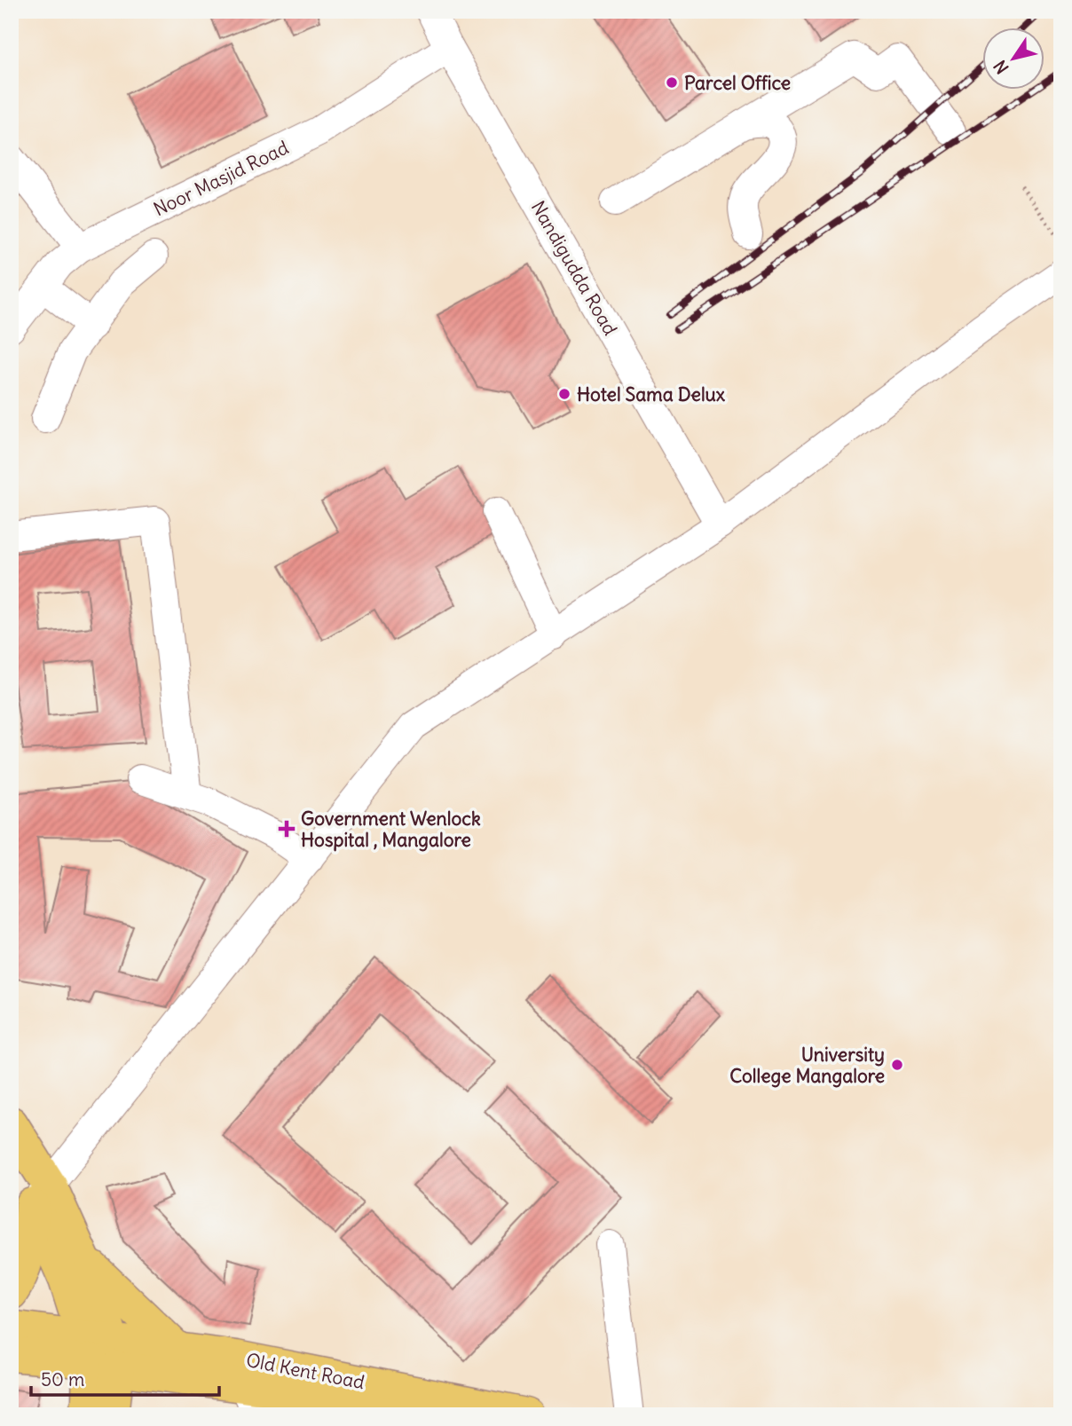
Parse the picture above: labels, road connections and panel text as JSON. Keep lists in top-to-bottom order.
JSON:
{
  "streets": {
    "main road": ["Old Kent Road"],
    "street": ["Noor Masjid Road", "Nandigudda Road"]
  },
  "crossings": [
    ["Noor Masjid Road", "Nandigudda Road"]
  ],
  "places": {
    "other": ["Parcel Office", "Hotel Sama Delux", "University College Mangalore"],
    "health": ["Government Wenlock Hospital , Mangalore"]
  },
  "scale_bar": "50 m",
  "north": "bottom left"
}
